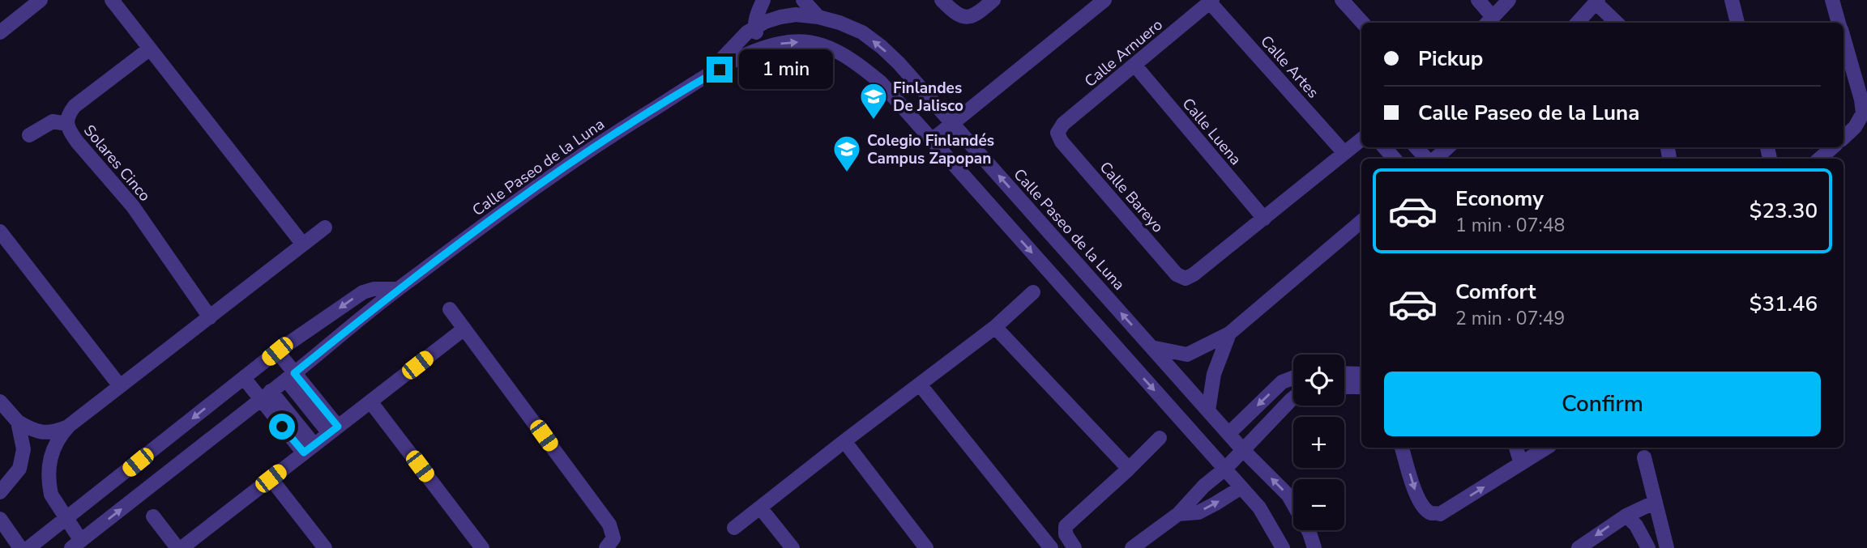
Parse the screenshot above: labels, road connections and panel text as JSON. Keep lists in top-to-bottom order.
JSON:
{
  "streets": {
    "street": [
      "Calle Arnuero",
      "Calle Artes",
      "Calle Luena",
      "Solares Cinco",
      "Calle Paseo de la Luna",
      "Calle Bareyo"
    ]
  },
  "crossings": [
    ["Calle Arnuero", "Calle Artes"],
    ["Calle Arnuero", "Calle Luena"],
    ["Calle Arnuero", "Calle Bareyo"],
    ["Calle Luena", "Calle Bareyo"]
  ],
  "places": {
    "school or university": ["Finlandes De Jalisco", "Colegio Finlandés Campus Zapopan"]
  },
  "page": {
    "banner": ["Pickup", "Calle Paseo de la Luna"],
    "bubble": "1 min",
    "list": [
      {
        "name": "Economy",
        "note": "1 min · 07:48",
        "value": "$23.30"
      },
      {
        "name": "Comfort",
        "note": "2 min · 07:49",
        "value": "$31.46"
      }
    ],
    "map_buttons": ["+", "−"],
    "buttons": "Confirm"
  }
}
